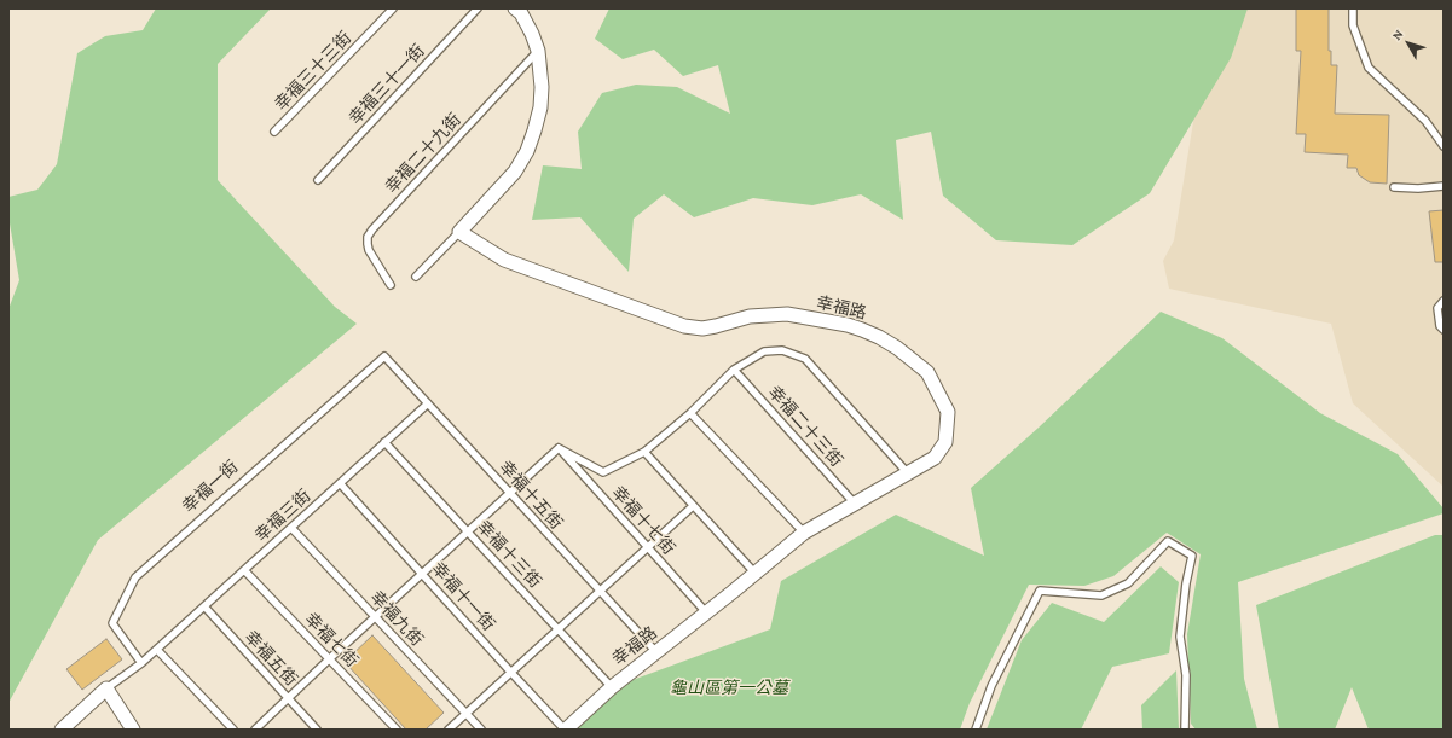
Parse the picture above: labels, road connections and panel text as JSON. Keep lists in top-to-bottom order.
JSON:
{
  "streets": {
    "street": ["幸福路"],
    "lane": [
      "幸福三十三街",
      "幸福三十一街",
      "幸福二十九街",
      "幸福二十三街",
      "幸福一街",
      "幸福十五街",
      "幸福三街",
      "幸福十七街",
      "幸福十三街",
      "幸福十一街",
      "幸福九街",
      "幸福七街",
      "幸福五街"
    ]
  },
  "crossings": [
    ["幸福路", "幸福二十三街"],
    ["幸福路", "幸福十五街"],
    ["幸福路", "幸福十七街"],
    ["幸福路", "幸福十三街"],
    ["幸福路", "幸福十一街"],
    ["幸福一街", "幸福十五街"],
    ["幸福一街", "幸福三街"],
    ["幸福十五街", "幸福三街"],
    ["幸福三街", "幸福十三街"],
    ["幸福三街", "幸福十一街"],
    ["幸福三街", "幸福九街"],
    ["幸福三街", "幸福七街"],
    ["幸福三街", "幸福五街"]
  ],
  "parks": ["龜山區第一公墓"],
  "north": "top left"
}
